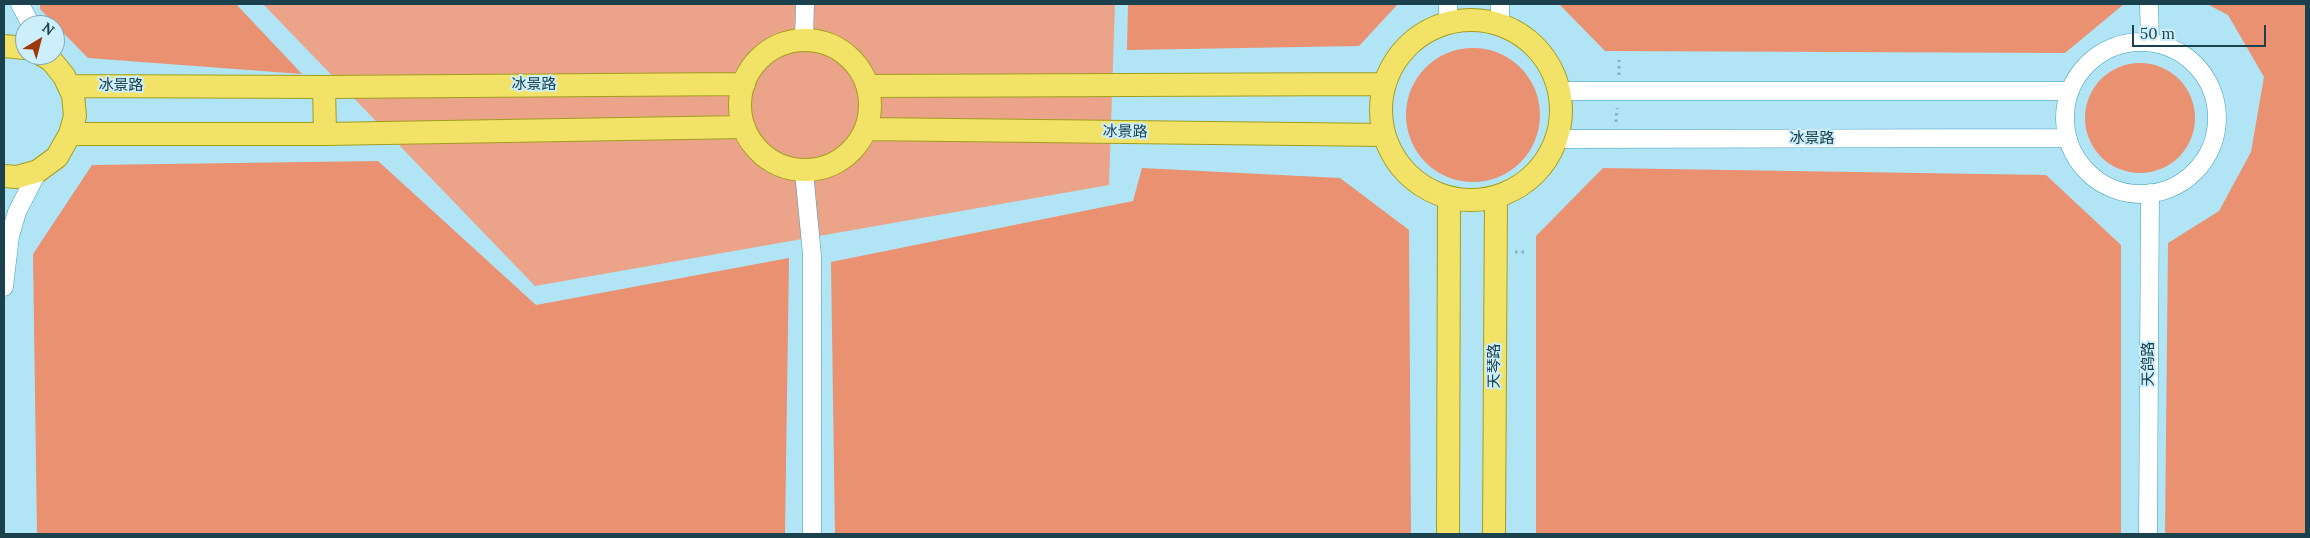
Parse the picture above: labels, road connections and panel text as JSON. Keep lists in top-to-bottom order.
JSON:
{
  "streets": {
    "main road": ["冰景路", "天琴路"],
    "street": ["天鸽路"]
  },
  "crossings": [
    ["冰景路", "天鸽路"]
  ],
  "scale_bar": "50 m",
  "north": "top right"
}
